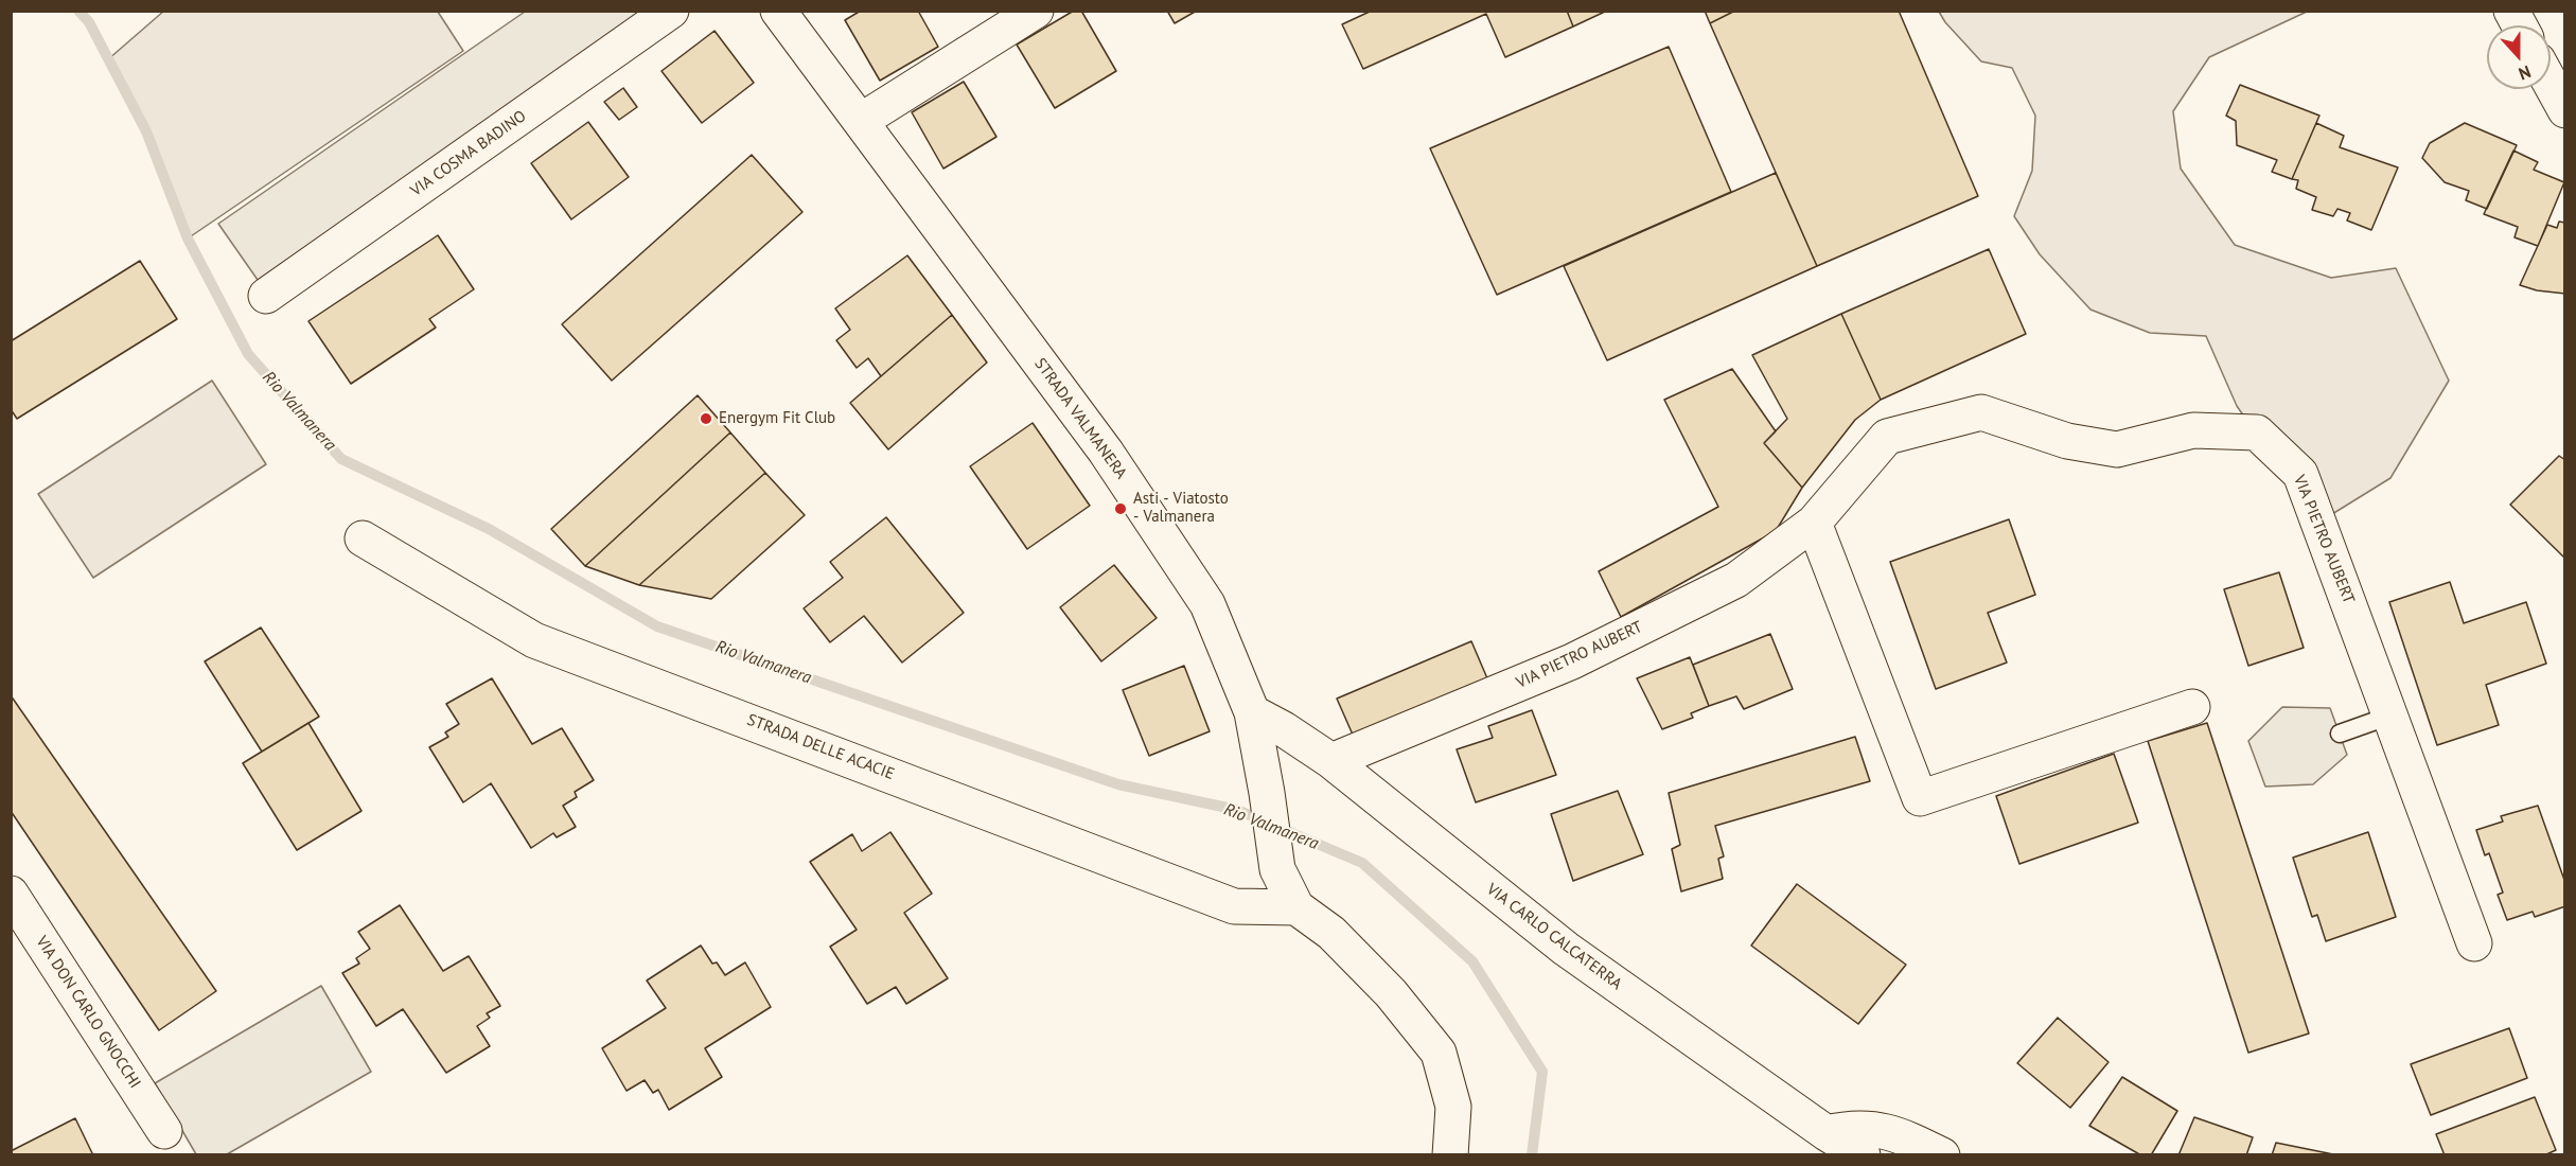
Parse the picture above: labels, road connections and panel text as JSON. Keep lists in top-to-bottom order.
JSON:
{
  "streets": {
    "street": [
      "VIA COSMA BADINO",
      "STRADA VALMANERA",
      "VIA PIETRO AUBERT",
      "STRADA DELLE ACACIE",
      "VIA CARLO CALCATERRA",
      "VIA DON CARLO GNOCCHI"
    ]
  },
  "crossings": [
    ["STRADA VALMANERA", "STRADA DELLE ACACIE"],
    ["STRADA VALMANERA", "VIA CARLO CALCATERRA"],
    ["VIA PIETRO AUBERT", "VIA CARLO CALCATERRA"]
  ],
  "water": ["Rio Valmanera"],
  "places": ["Energym Fit Club", "Asti - Viatosto - Valmanera"],
  "north": "bottom"
}
